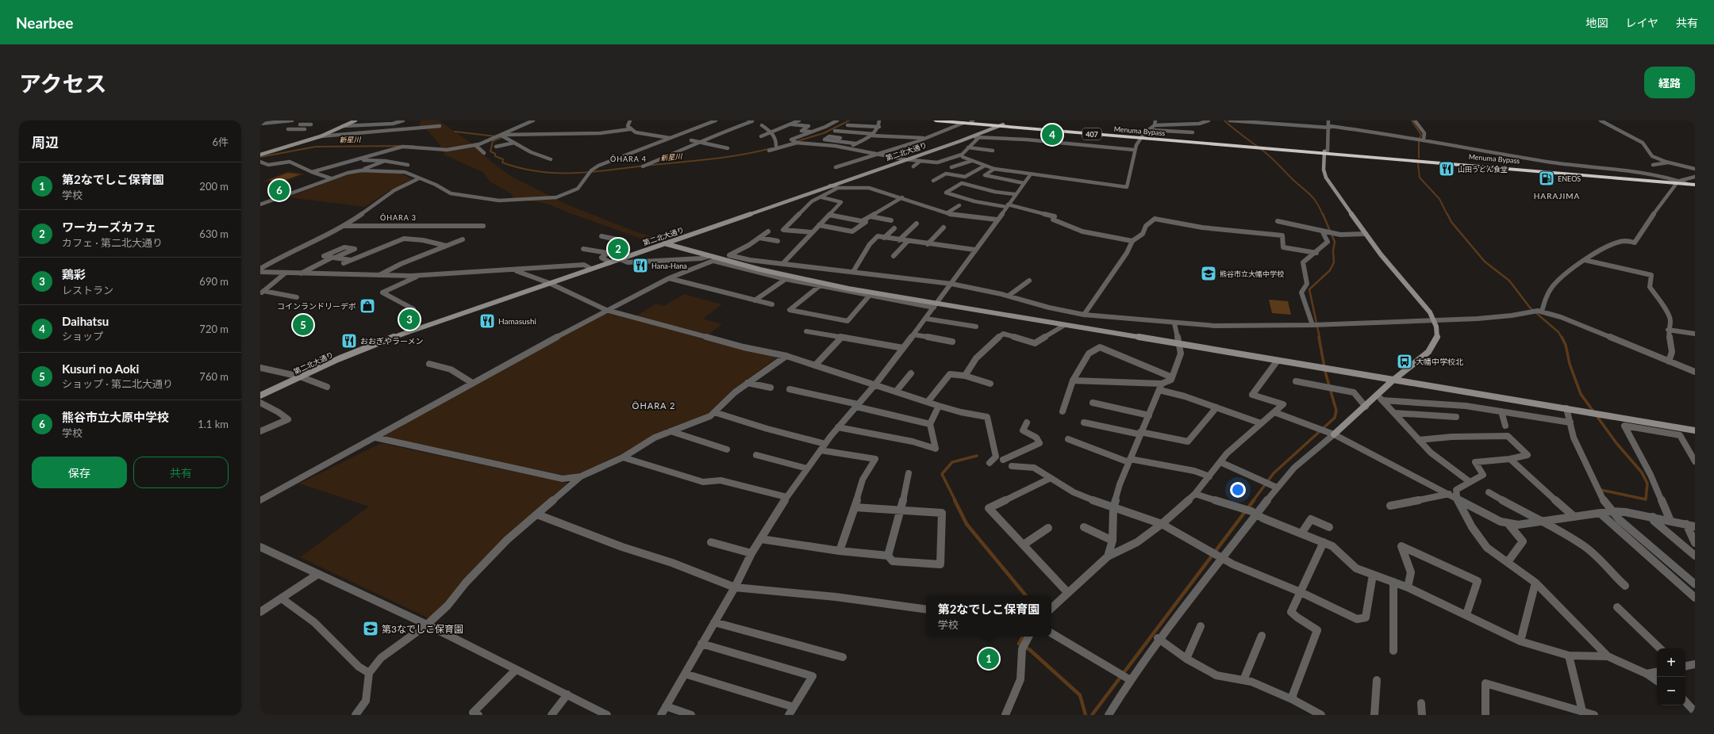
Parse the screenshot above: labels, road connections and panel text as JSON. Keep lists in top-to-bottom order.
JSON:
{
  "streets": {
    "highway": ["Menuma Bypass", "407"],
    "street": ["第二北大通り"]
  },
  "crossings": [
    ["Menuma Bypass", "第二北大通り"]
  ],
  "districts": [
    "ŌHARA 4",
    "HARAJIMA",
    "ŌHARA 3",
    "ŌHARA 2"
  ],
  "water": ["新星川"],
  "places": {
    "restaurant": [
      "山田うどん食堂",
      "Hana-Hana",
      "Hamasushi",
      "おおぎやラーメン"
    ],
    "fuel station": ["ENEOS"],
    "school or university": ["熊谷市立大幡中学校", "第3なでしこ保育園"],
    "shop": ["コインランドリーデポ"],
    "bus stop": ["大幡中学校北"]
  },
  "page": {
    "header": "Nearbee",
    "nav": ["地図", "レイヤ", "共有"],
    "title": "アクセス",
    "buttons": [
      "経路",
      ["保存", "共有"]
    ],
    "heading": ["周辺", "6件"],
    "pins": [
      "4",
      "6",
      "2",
      "3",
      "5",
      "1"
    ],
    "list": [
      {
        "mark": "1",
        "name": "第2なでしこ保育園",
        "note": "学校",
        "value": "200 m"
      },
      {
        "mark": "2",
        "name": "ワーカーズカフェ",
        "note": "カフェ · 第二北大通り",
        "value": "630 m"
      },
      {
        "mark": "3",
        "name": "鶏彩",
        "note": "レストラン",
        "value": "690 m"
      },
      {
        "mark": "4",
        "name": "Daihatsu",
        "note": "ショップ",
        "value": "720 m"
      },
      {
        "mark": "5",
        "name": "Kusuri no Aoki",
        "note": "ショップ · 第二北大通り",
        "value": "760 m"
      },
      {
        "mark": "6",
        "name": "熊谷市立大原中学校",
        "note": "学校",
        "value": "1.1 km"
      }
    ],
    "popup": ["第2なでしこ保育園", "学校"],
    "map_buttons": ["+", "−"]
  }
}
